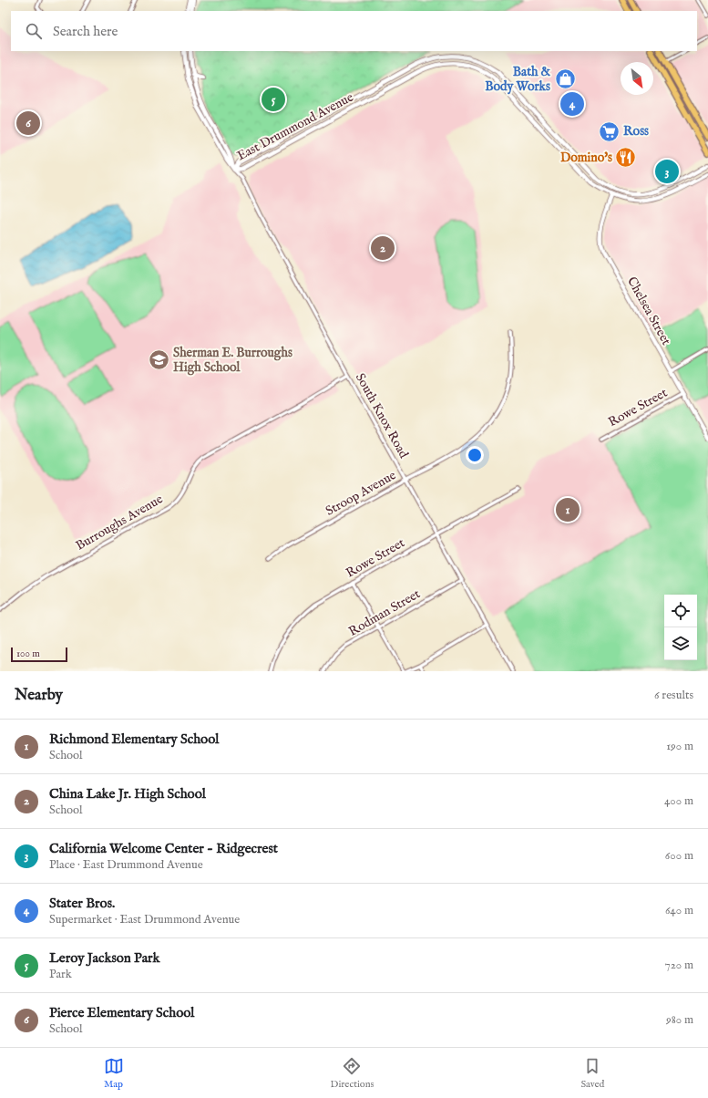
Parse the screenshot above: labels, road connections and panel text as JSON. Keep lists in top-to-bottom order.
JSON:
{
  "streets": {
    "street": [
      "East Drummond Avenue",
      "Chelsea Street",
      "Rowe Street",
      "South Knox Road",
      "Stroop Avenue",
      "Burroughs Avenue",
      "Rodman Street"
    ]
  },
  "crossings": [
    ["East Drummond Avenue", "Chelsea Street"],
    ["East Drummond Avenue", "South Knox Road"],
    ["Chelsea Street", "Rowe Street"],
    ["Rowe Street", "South Knox Road"],
    ["South Knox Road", "Stroop Avenue"],
    ["South Knox Road", "Burroughs Avenue"],
    ["South Knox Road", "Rodman Street"]
  ],
  "places": {
    "shop": ["Bath & Body Works"],
    "supermarket": ["Ross"],
    "restaurant": ["Domino's"],
    "school or university": ["Sherman E. Burroughs High School"]
  },
  "scale_bar": "100 m",
  "north": "bottom right",
  "page": {
    "search": "Search here",
    "pins": [
      "5",
      "4",
      "6",
      "3",
      "2",
      "1"
    ],
    "scale": "100 m",
    "heading": ["Nearby", "6 results"],
    "list": [
      {
        "mark": "1",
        "name": "Richmond Elementary School",
        "note": "School",
        "value": "190 m"
      },
      {
        "mark": "2",
        "name": "China Lake Jr. High School",
        "note": "School",
        "value": "400 m"
      },
      {
        "mark": "3",
        "name": "California Welcome Center - Ridgecrest",
        "note": "Place · East Drummond Avenue",
        "value": "600 m"
      },
      {
        "mark": "4",
        "name": "Stater Bros.",
        "note": "Supermarket · East Drummond Avenue",
        "value": "640 m"
      },
      {
        "mark": "5",
        "name": "Leroy Jackson Park",
        "note": "Park",
        "value": "720 m"
      },
      {
        "mark": "6",
        "name": "Pierce Elementary School",
        "note": "School",
        "value": "980 m"
      }
    ],
    "nav": ["Map", "Directions", "Saved"]
  }
}
